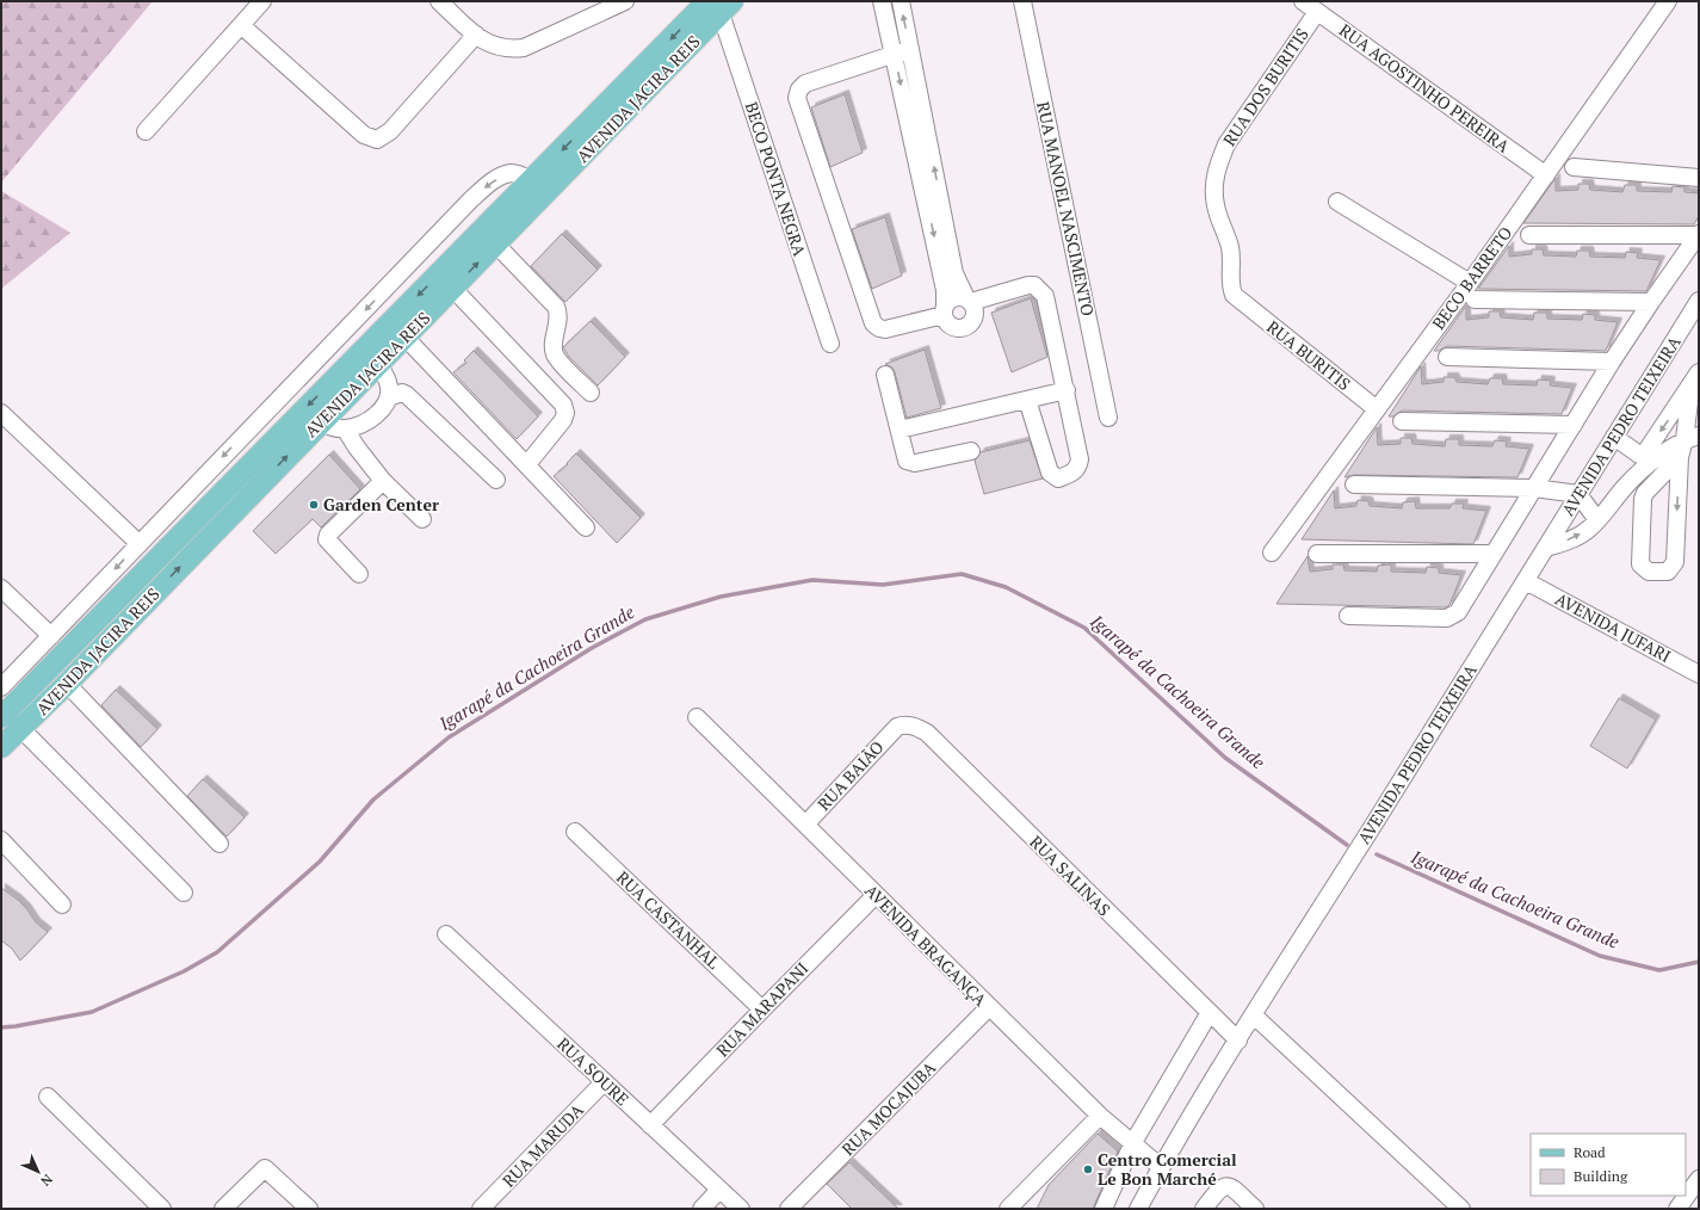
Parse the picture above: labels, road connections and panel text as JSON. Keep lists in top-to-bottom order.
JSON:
{
  "streets": {
    "main road": ["AVENIDA JACIRA REIS"],
    "street": [
      "RUA DOS BURITIS",
      "RUA AGOSTINHO PEREIRA",
      "BECO PONTA NEGRA",
      "RUA MANOEL NASCIMENTO",
      "BECO BARRETO",
      "RUA BURITIS",
      "AVENIDA PEDRO TEIXEIRA",
      "AVENIDA JUFARI",
      "RUA BAIÃO",
      "RUA SALINAS",
      "RUA CASTANHAL",
      "AVENIDA BRAGANÇA",
      "RUA MARAPANI",
      "RUA SOURE",
      "RUA MOCAJUBA",
      "RUA MARUDA"
    ]
  },
  "crossings": [
    ["RUA DOS BURITIS", "RUA AGOSTINHO PEREIRA"],
    ["RUA DOS BURITIS", "RUA BURITIS"],
    ["RUA AGOSTINHO PEREIRA", "BECO BARRETO"],
    ["AVENIDA JACIRA REIS", "BECO PONTA NEGRA"],
    ["BECO BARRETO", "RUA BURITIS"],
    ["AVENIDA PEDRO TEIXEIRA", "AVENIDA JUFARI"],
    ["AVENIDA PEDRO TEIXEIRA", "RUA SALINAS"],
    ["AVENIDA PEDRO TEIXEIRA", "AVENIDA BRAGANÇA"],
    ["RUA BAIÃO", "RUA SALINAS"],
    ["RUA BAIÃO", "AVENIDA BRAGANÇA"],
    ["RUA CASTANHAL", "RUA MARAPANI"],
    ["AVENIDA BRAGANÇA", "RUA MARAPANI"],
    ["AVENIDA BRAGANÇA", "RUA MOCAJUBA"],
    ["RUA MARAPANI", "RUA SOURE"],
    ["RUA SOURE", "RUA MARUDA"]
  ],
  "water": ["Igarapé da Cachoeira Grande"],
  "places": ["Garden Center", "Centro Comercial Le Bon Marché"],
  "legend": ["Road", "Building"],
  "north": "bottom right"
}
